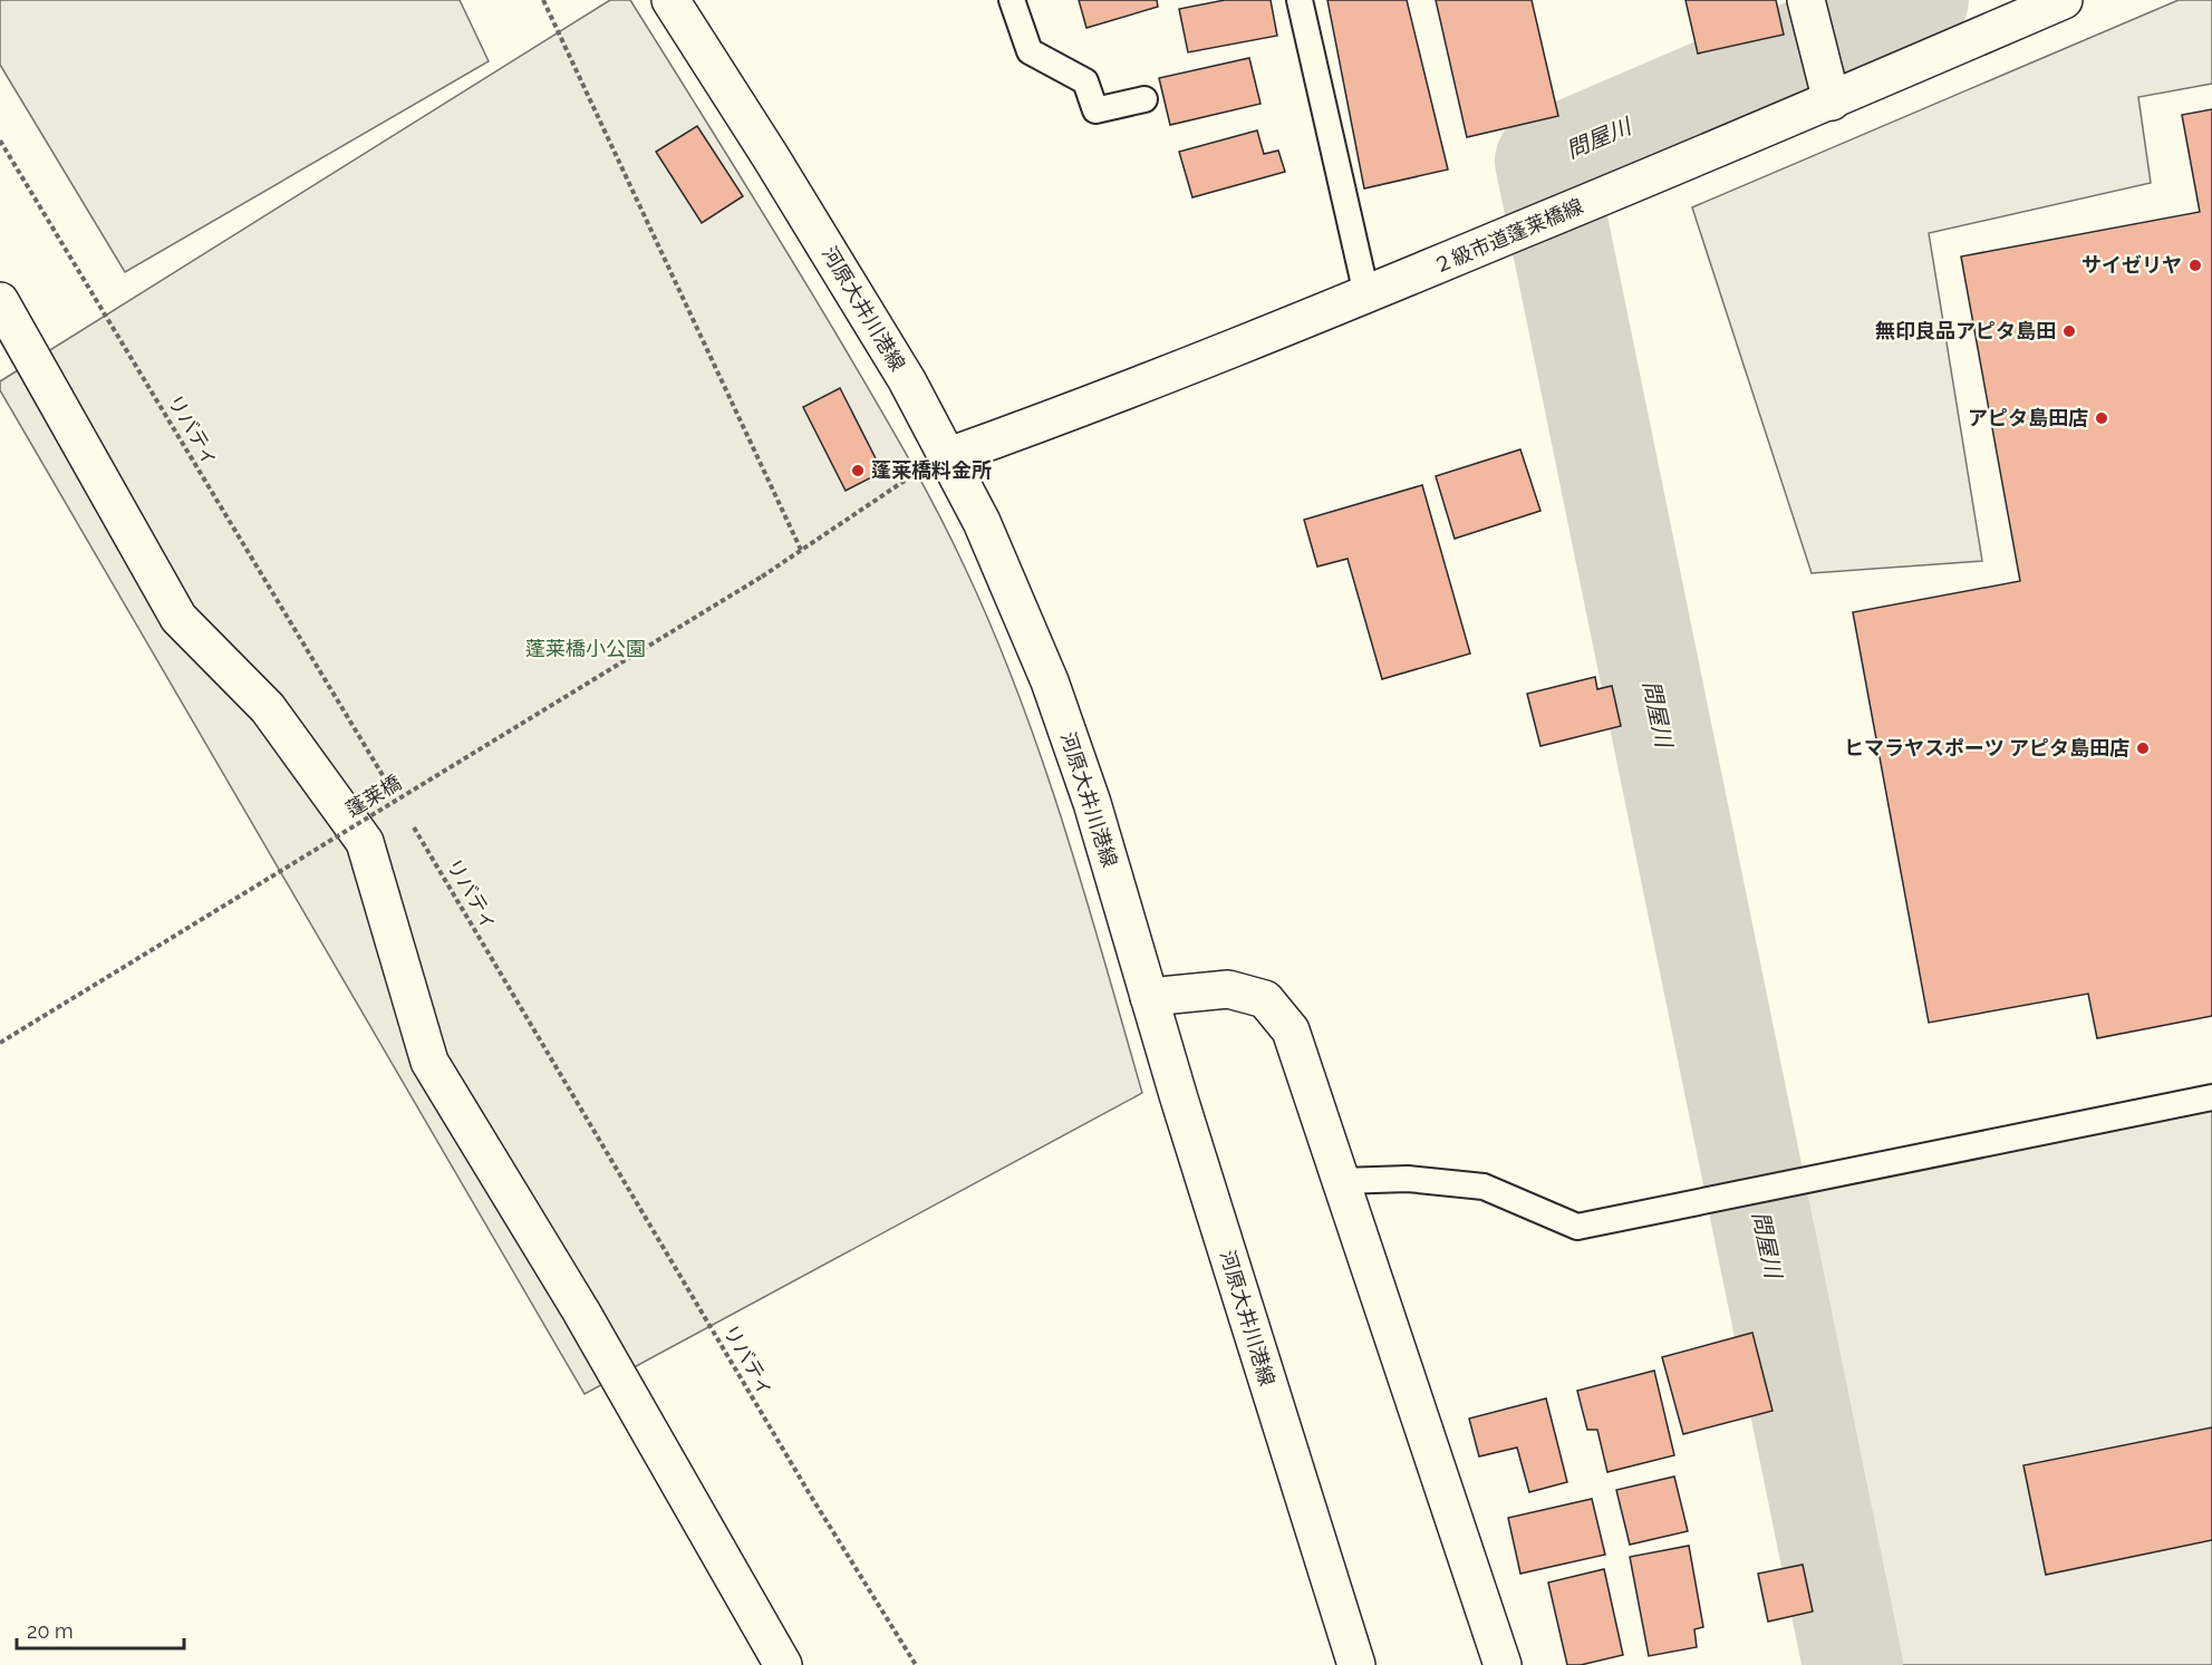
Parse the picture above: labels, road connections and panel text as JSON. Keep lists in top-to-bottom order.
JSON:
{
  "streets": {
    "street": ["２級市道蓬莱橋線", "河原大井川港線"],
    "path": ["リバティ", "蓬莱橋"]
  },
  "crossings": [
    ["２級市道蓬莱橋線", "河原大井川港線"],
    ["２級市道蓬莱橋線", "蓬莱橋"],
    ["河原大井川港線", "蓬莱橋"]
  ],
  "water": ["問屋川"],
  "parks": ["蓬莱橋小公園"],
  "places": [
    "サイゼリヤ",
    "無印良品アピタ島田",
    "アピタ島田店",
    "蓬莱橋料金所",
    "ヒマラヤスポーツ アピタ島田店"
  ],
  "scale_bar": "20 m"
}
